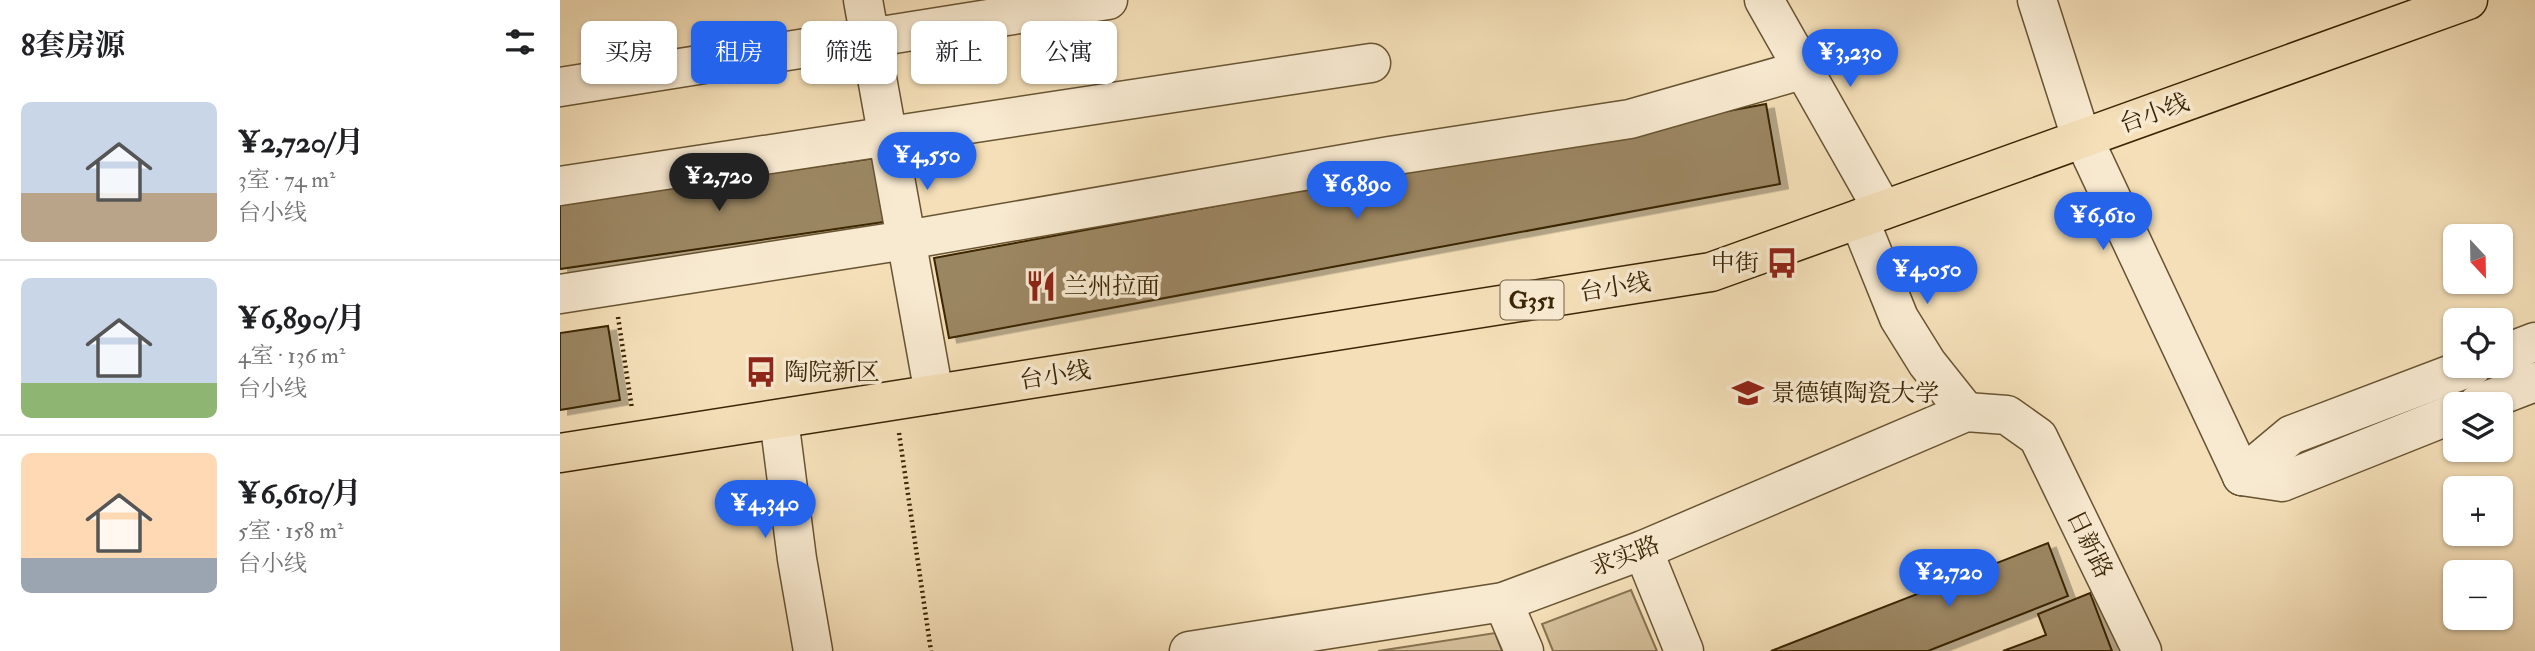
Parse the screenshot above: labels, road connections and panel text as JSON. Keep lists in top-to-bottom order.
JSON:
{
  "streets": {
    "highway": ["台小线", "G351"],
    "street": ["日新路", "求实路"]
  },
  "crossings": [
    ["日新路", "求实路"]
  ],
  "places": {
    "bus stop": ["中街", "陶院新区"],
    "restaurant": ["兰州拉面"],
    "school or university": ["景德镇陶瓷大学"]
  },
  "north": "bottom",
  "page": {
    "heading": "8套房源",
    "chip": [
      "买房",
      "租房",
      "筛选",
      "新上",
      "公寓"
    ],
    "price": [
      "¥3,230",
      "¥4,550",
      "¥2,720",
      "¥6,890",
      "¥6,610",
      "¥4,050",
      "¥4,340",
      "¥2,720"
    ],
    "list": [
      {
        "name": "¥2,720/月",
        "note": "3室 · 74 m² · 台小线"
      },
      {
        "name": "¥6,890/月",
        "note": "4室 · 136 m² · 台小线"
      },
      {
        "name": "¥6,610/月",
        "note": "5室 · 158 m² · 台小线"
      }
    ],
    "map_buttons": ["+", "−"]
  }
}
